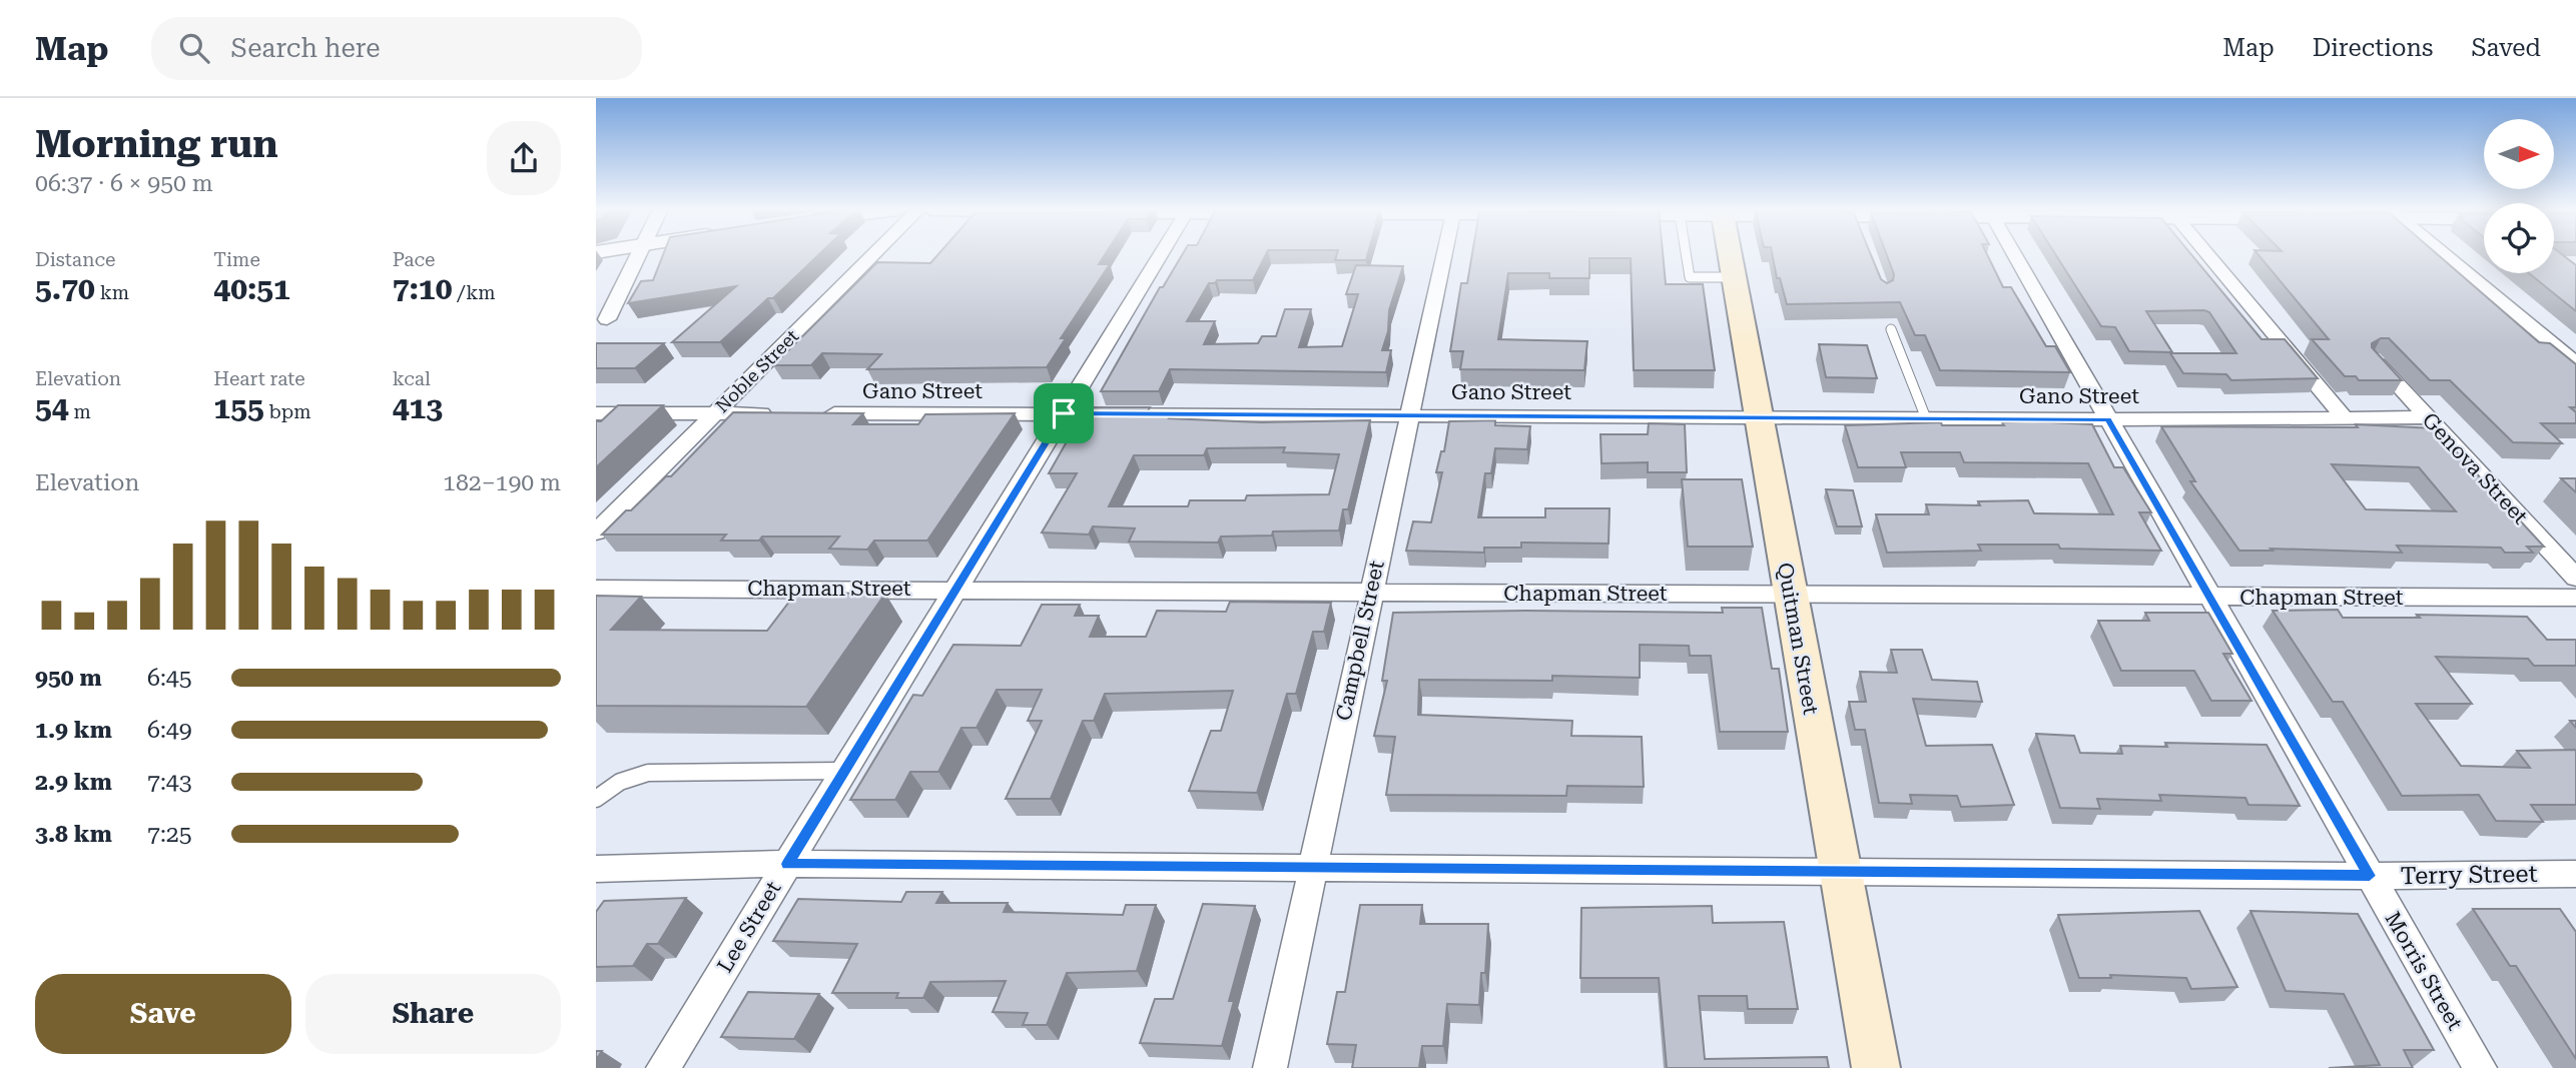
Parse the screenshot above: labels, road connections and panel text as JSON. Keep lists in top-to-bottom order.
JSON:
{
  "streets": {
    "main road": ["Quitman Street"],
    "street": [
      "Noble Street",
      "Gano Street",
      "Genova Street",
      "Chapman Street",
      "Campbell Street",
      "Terry Street",
      "Lee Street",
      "Morris Street"
    ]
  },
  "crossings": [
    ["Gano Street", "Genova Street"],
    ["Gano Street", "Quitman Street"],
    ["Gano Street", "Campbell Street"],
    ["Gano Street", "Lee Street"],
    ["Gano Street", "Morris Street"],
    ["Chapman Street", "Quitman Street"],
    ["Chapman Street", "Campbell Street"],
    ["Chapman Street", "Lee Street"],
    ["Chapman Street", "Morris Street"],
    ["Quitman Street", "Terry Street"],
    ["Campbell Street", "Terry Street"],
    ["Terry Street", "Lee Street"],
    ["Terry Street", "Morris Street"]
  ],
  "north": "right",
  "page": {
    "header": "Map",
    "search": "Search here",
    "nav": ["Map", "Directions", "Saved"],
    "heading": ["Morning run", "06:37 · 6 × 950 m"],
    "stats": [
      ["Distance", "5.70 km"],
      ["Time", "40:51"],
      ["Pace", "7:10 /km"],
      ["Elevation", "54 m"],
      ["Heart rate", "155 bpm"],
      ["kcal", "413"]
    ],
    "chart": ["Elevation", "182–190 m"],
    "list": [
      {
        "name": "950 m",
        "note": "6:45"
      },
      {
        "name": "1.9 km",
        "note": "6:49"
      },
      {
        "name": "2.9 km",
        "note": "7:43"
      },
      {
        "name": "3.8 km",
        "note": "7:25"
      }
    ],
    "buttons": ["Save", "Share"]
  }
}
